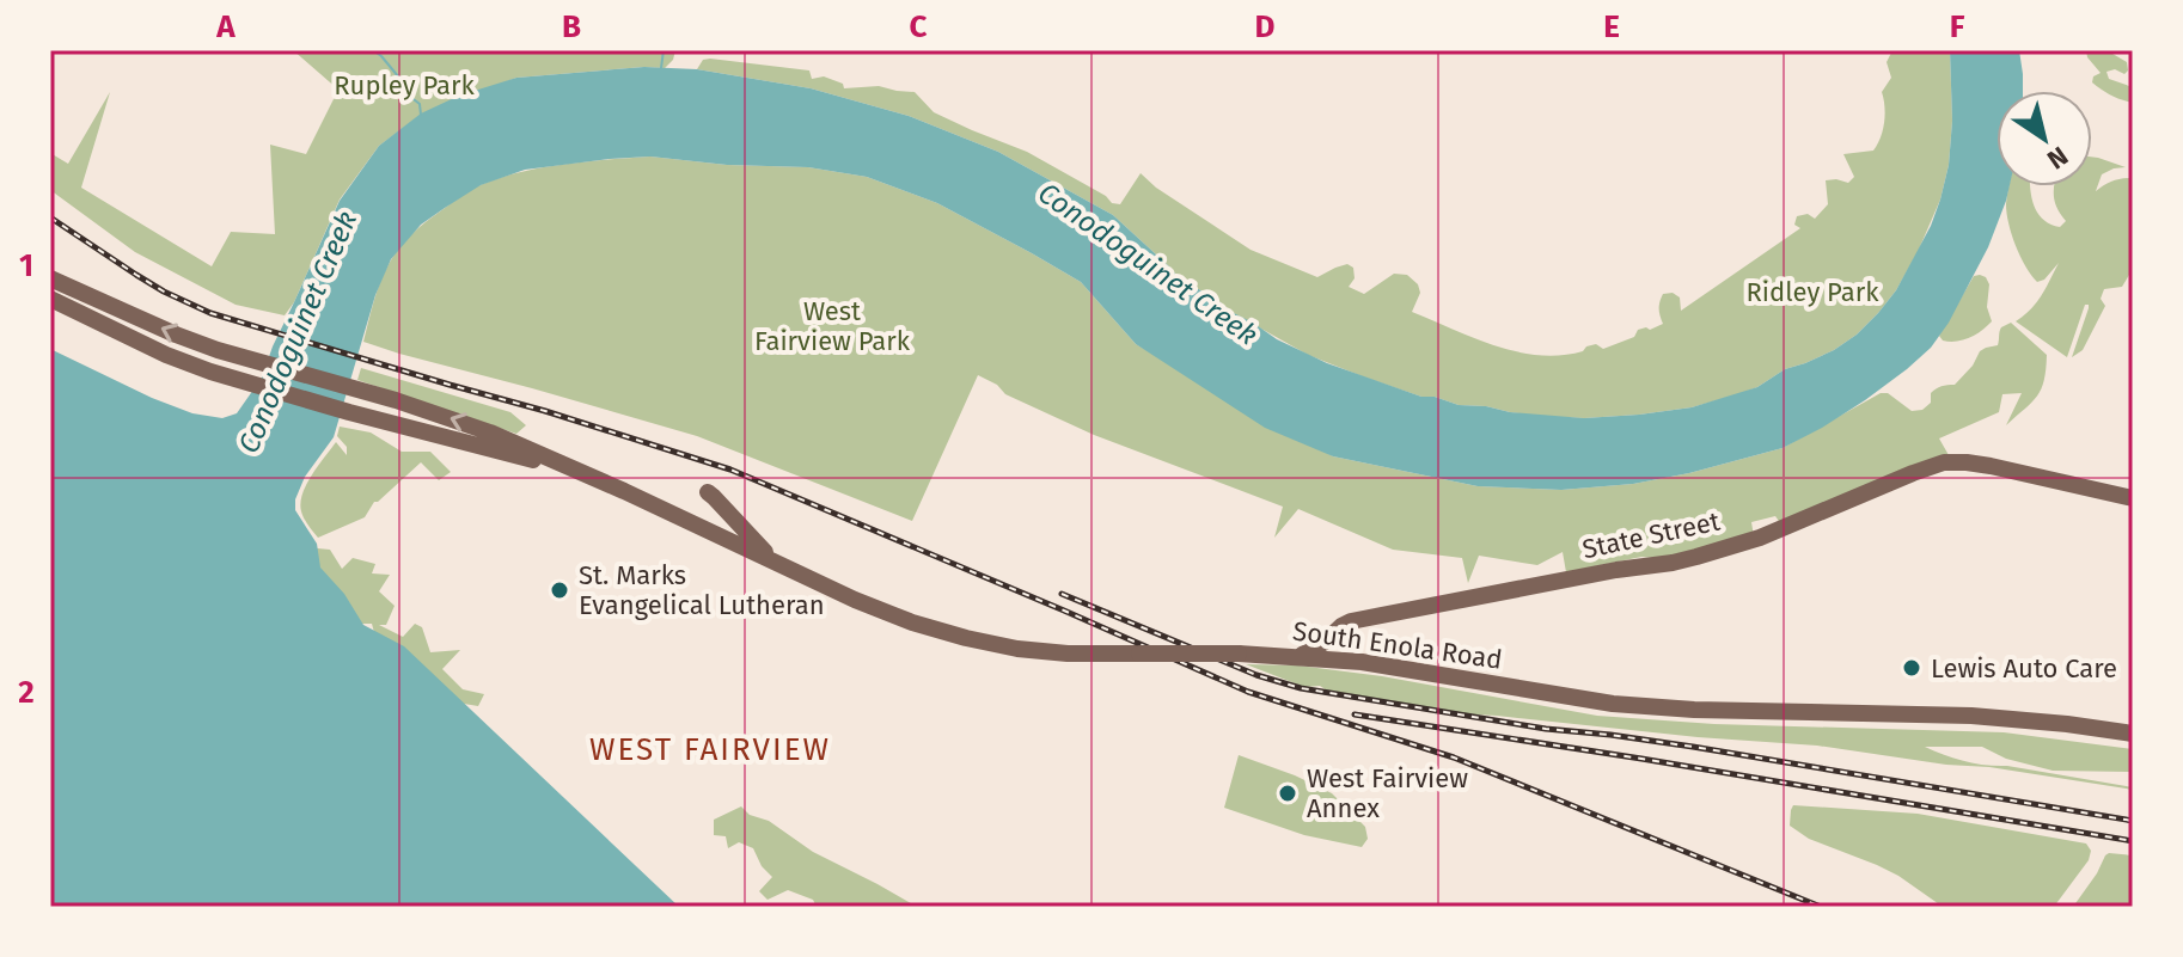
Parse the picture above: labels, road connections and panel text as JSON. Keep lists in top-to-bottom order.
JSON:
{
  "streets": {
    "main road": ["State Street", "South Enola Road"]
  },
  "crossings": [
    ["State Street", "South Enola Road"]
  ],
  "districts": ["WEST FAIRVIEW"],
  "water": ["Conodoguinet Creek"],
  "parks": ["Rupley Park", "Ridley Park", "West Fairview Park"],
  "places": ["St. Marks Evangelical Lutheran", "Lewis Auto Care", "West Fairview Annex"],
  "north": "bottom right",
  "grid": {
    "columns": [
      "A",
      "B",
      "C",
      "D",
      "E",
      "F"
    ],
    "rows": ["1", "2"]
  }
}
